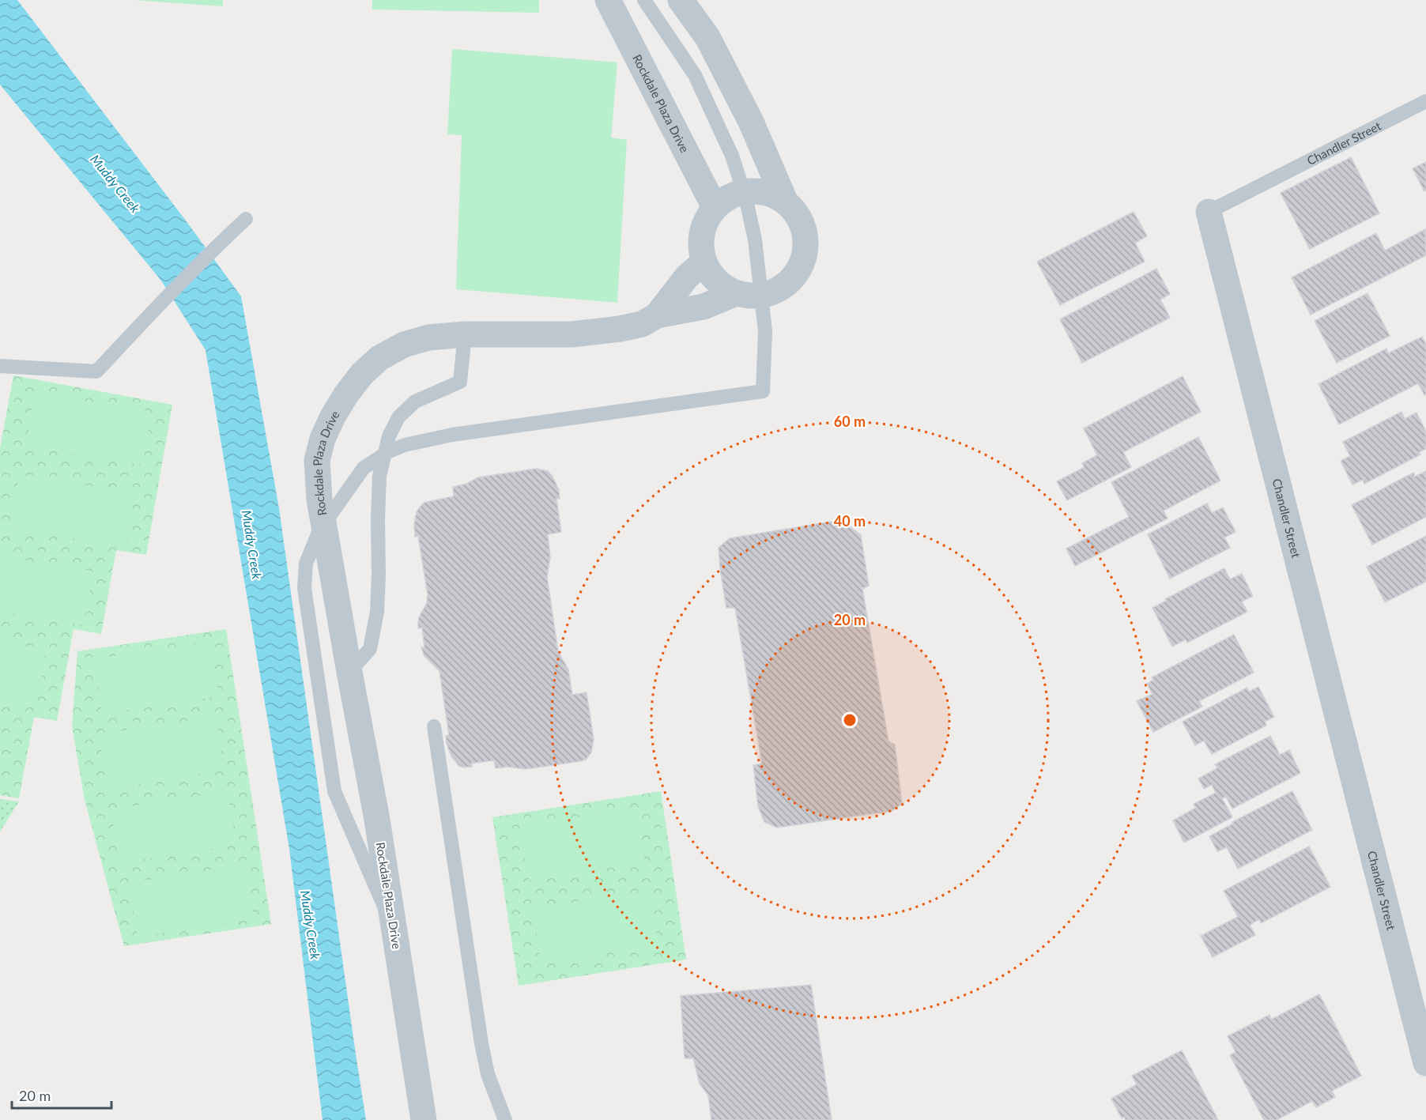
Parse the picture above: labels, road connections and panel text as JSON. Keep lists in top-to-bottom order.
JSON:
{
  "streets": {
    "street": ["Rockdale Plaza Drive", "Chandler Street"]
  },
  "water": ["Muddy Creek"],
  "scale_bar": "20 m",
  "rings": ["60 m", "40 m", "20 m"]
}
